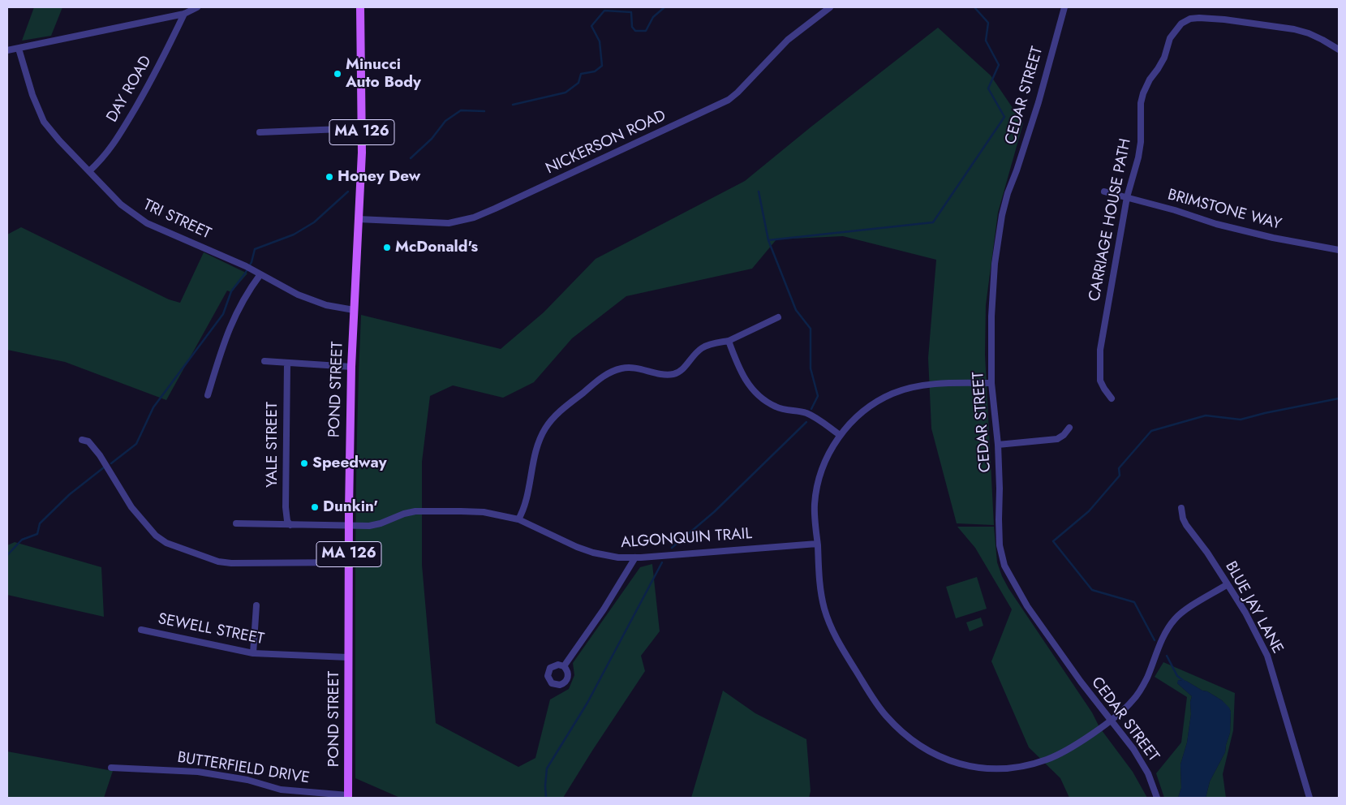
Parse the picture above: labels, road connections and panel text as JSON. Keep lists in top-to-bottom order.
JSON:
{
  "streets": {
    "main road": ["MA 126", "POND STREET"],
    "street": [
      "DAY ROAD",
      "CEDAR STREET",
      "NICKERSON ROAD",
      "BRIMSTONE WAY",
      "TRI STREET",
      "CARRIAGE HOUSE PATH",
      "YALE STREET",
      "ALGONQUIN TRAIL",
      "BLUE JAY LANE",
      "SEWELL STREET",
      "BUTTERFIELD DRIVE"
    ]
  },
  "crossings": [
    ["DAY ROAD", "TRI STREET"],
    ["NICKERSON ROAD", "POND STREET"],
    ["BRIMSTONE WAY", "CARRIAGE HOUSE PATH"],
    ["TRI STREET", "POND STREET"],
    ["POND STREET", "ALGONQUIN TRAIL"],
    ["POND STREET", "SEWELL STREET"],
    ["POND STREET", "BUTTERFIELD DRIVE"],
    ["YALE STREET", "ALGONQUIN TRAIL"]
  ],
  "places": [
    "Minucci Auto Body",
    "Honey Dew",
    "McDonald's",
    "Speedway",
    "Dunkin'"
  ]
}
